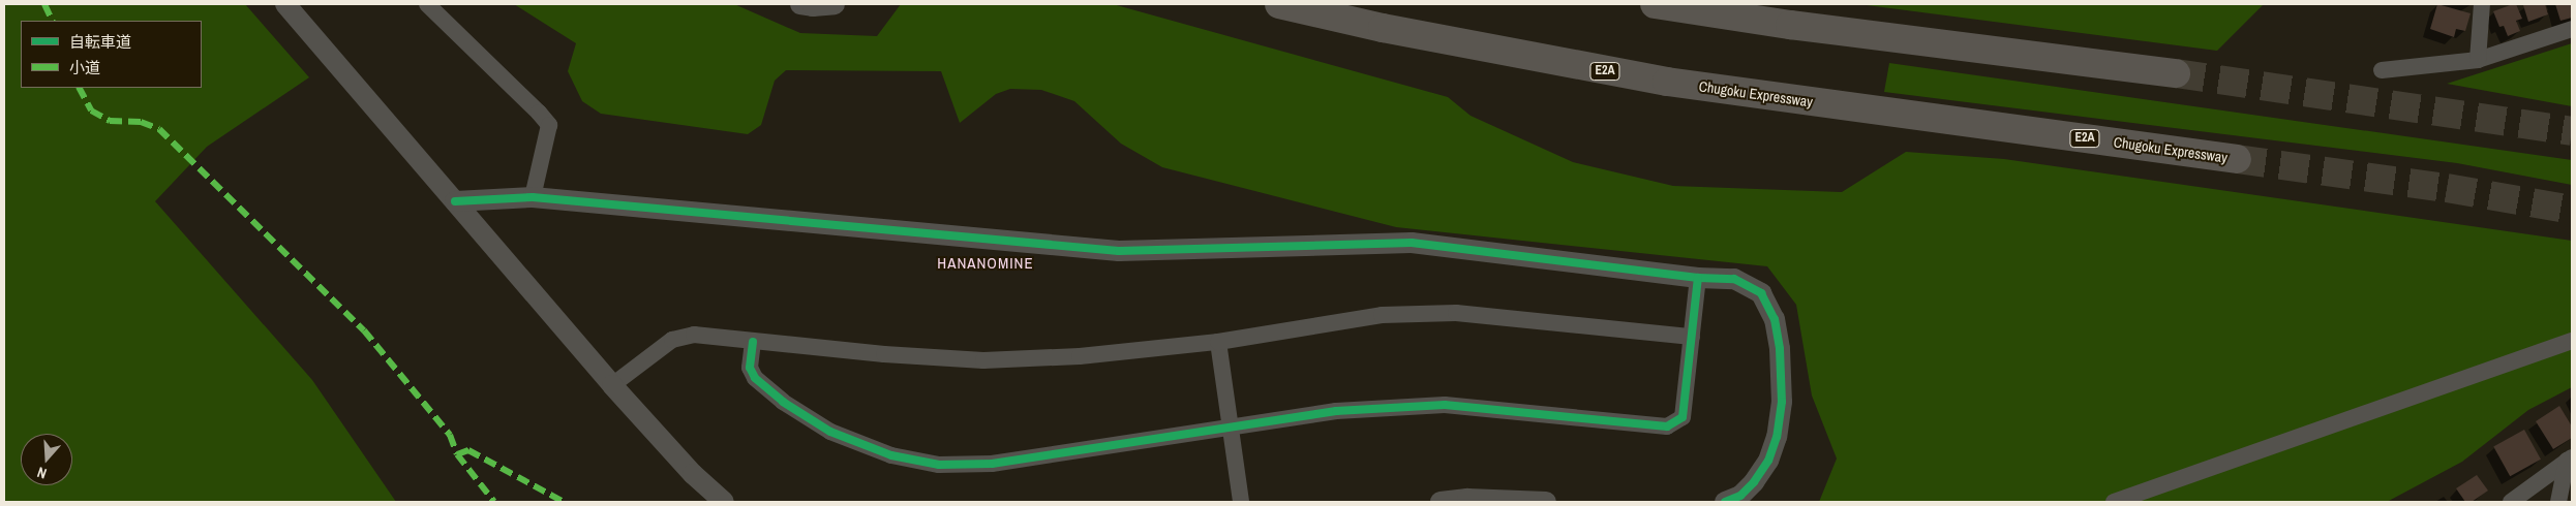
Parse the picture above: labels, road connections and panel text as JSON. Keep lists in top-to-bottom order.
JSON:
{
  "streets": {
    "highway": ["E2A", "Chugoku Expressway"]
  },
  "districts": ["HANANOMINE"],
  "legend": ["自転車道", "小道"],
  "north": "bottom"
}
